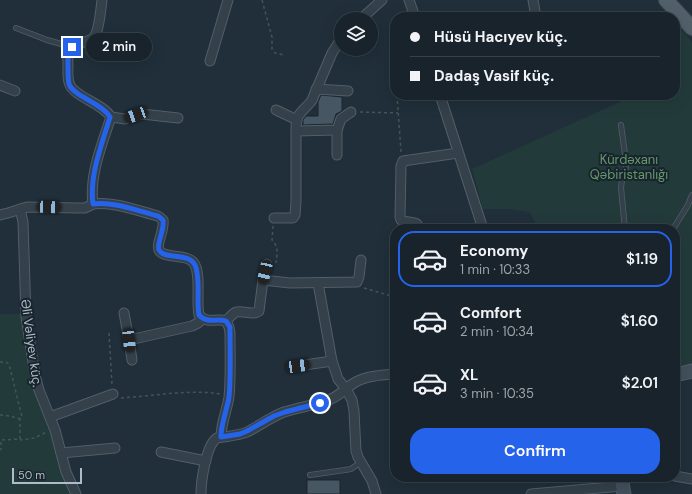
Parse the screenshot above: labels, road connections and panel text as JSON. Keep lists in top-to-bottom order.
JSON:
{
  "streets": {
    "street": ["Əli Vəliyev küç."]
  },
  "parks": ["Kürdəxanı Qəbiristanlığı"],
  "scale_bar": "50 m",
  "page": {
    "banner": ["Hüsü Hacıyev küç.", "Dadaş Vasif küç."],
    "bubble": "2 min",
    "list": [
      {
        "name": "Economy",
        "note": "1 min · 10:33",
        "value": "$1.19"
      },
      {
        "name": "Comfort",
        "note": "2 min · 10:34",
        "value": "$1.60"
      },
      {
        "name": "XL",
        "note": "3 min · 10:35",
        "value": "$2.01"
      }
    ],
    "buttons": "Confirm",
    "scale": "50 m"
  }
}
